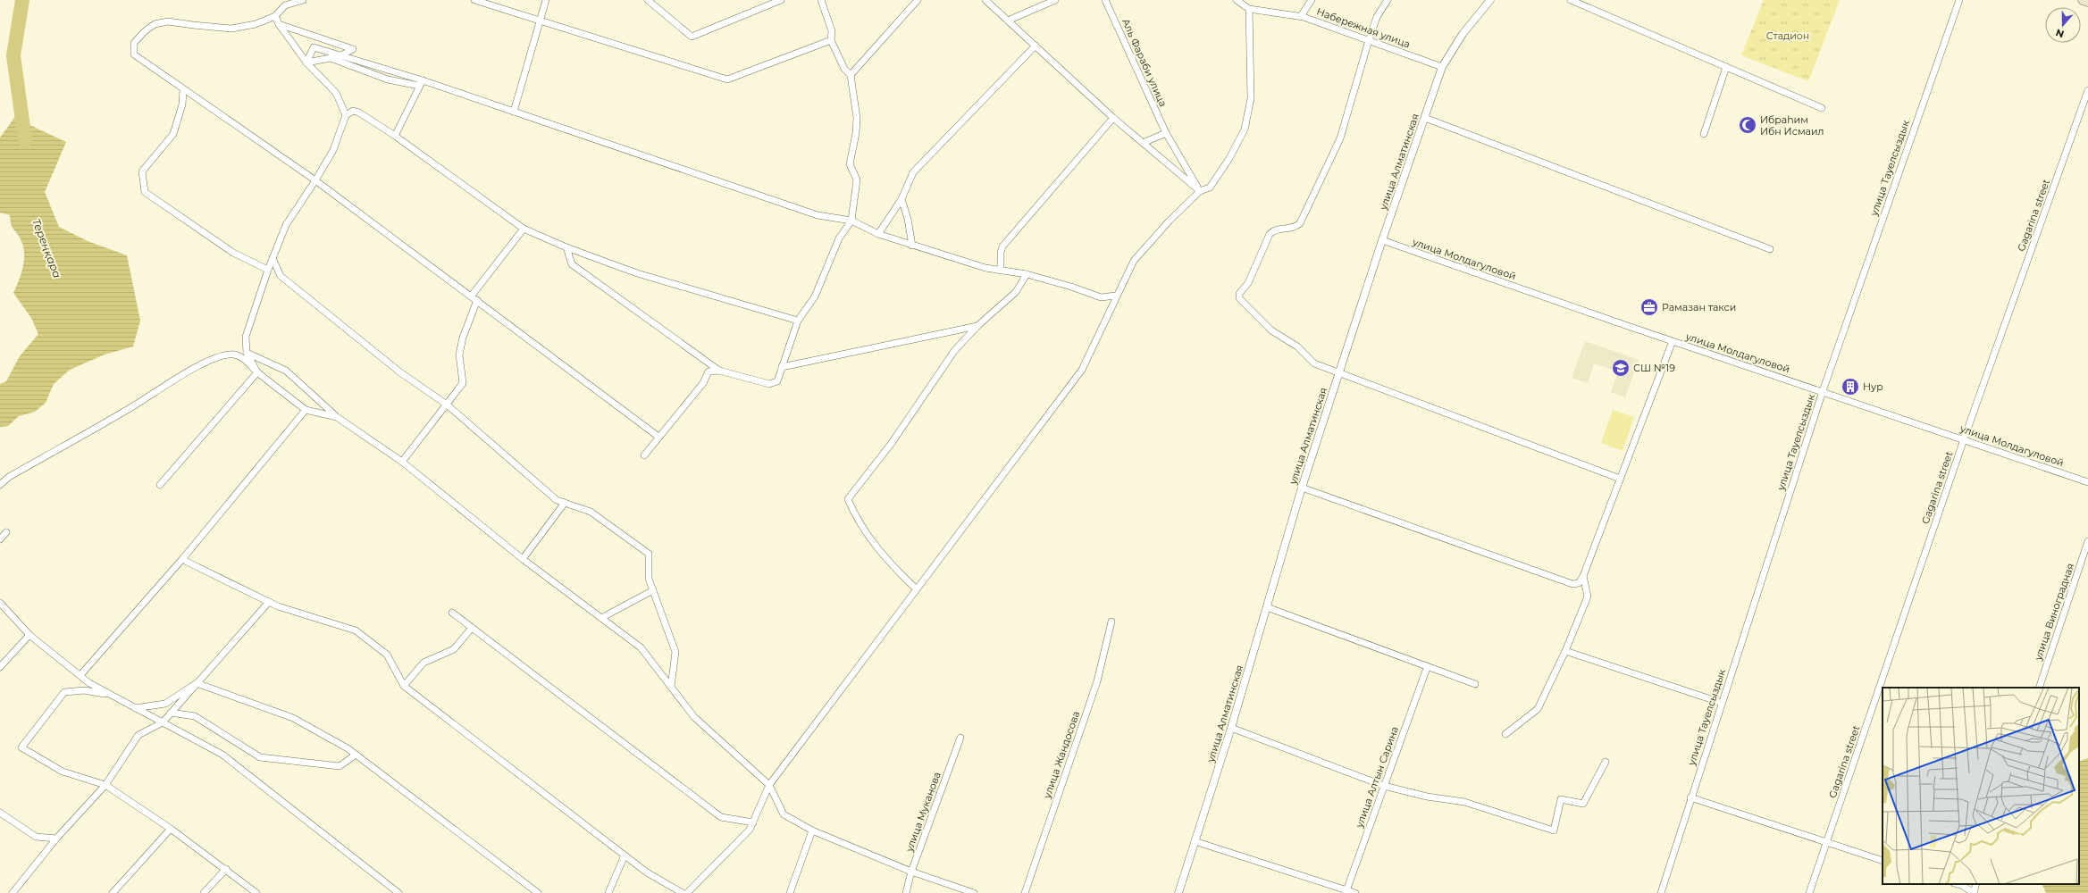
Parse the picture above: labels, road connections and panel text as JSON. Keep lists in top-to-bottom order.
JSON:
{
  "streets": {
    "street": [
      "Набережная улица",
      "Аль Фараби улица",
      "улица Алматинская",
      "улица Тауелсыздык",
      "Gagarina street",
      "улица Молдагуловой",
      "улица Виноградная",
      "улица Жандосова",
      "улица Алтын Сарина",
      "улица Муканова"
    ]
  },
  "crossings": [
    ["Набережная улица", "улица Алматинская"],
    ["улица Алматинская", "улица Молдагуловой"],
    ["улица Тауелсыздык", "улица Молдагуловой"],
    ["Gagarina street", "улица Молдагуловой"]
  ],
  "water": ["Тереңқара"],
  "parks": ["Стадион"],
  "places": {
    "mosque": ["Ибраһим Ибн Исмаил"],
    "office": ["Рамазан такси"],
    "school or university": ["СШ №19"],
    "building": ["Нур"]
  },
  "north": "bottom"
}
